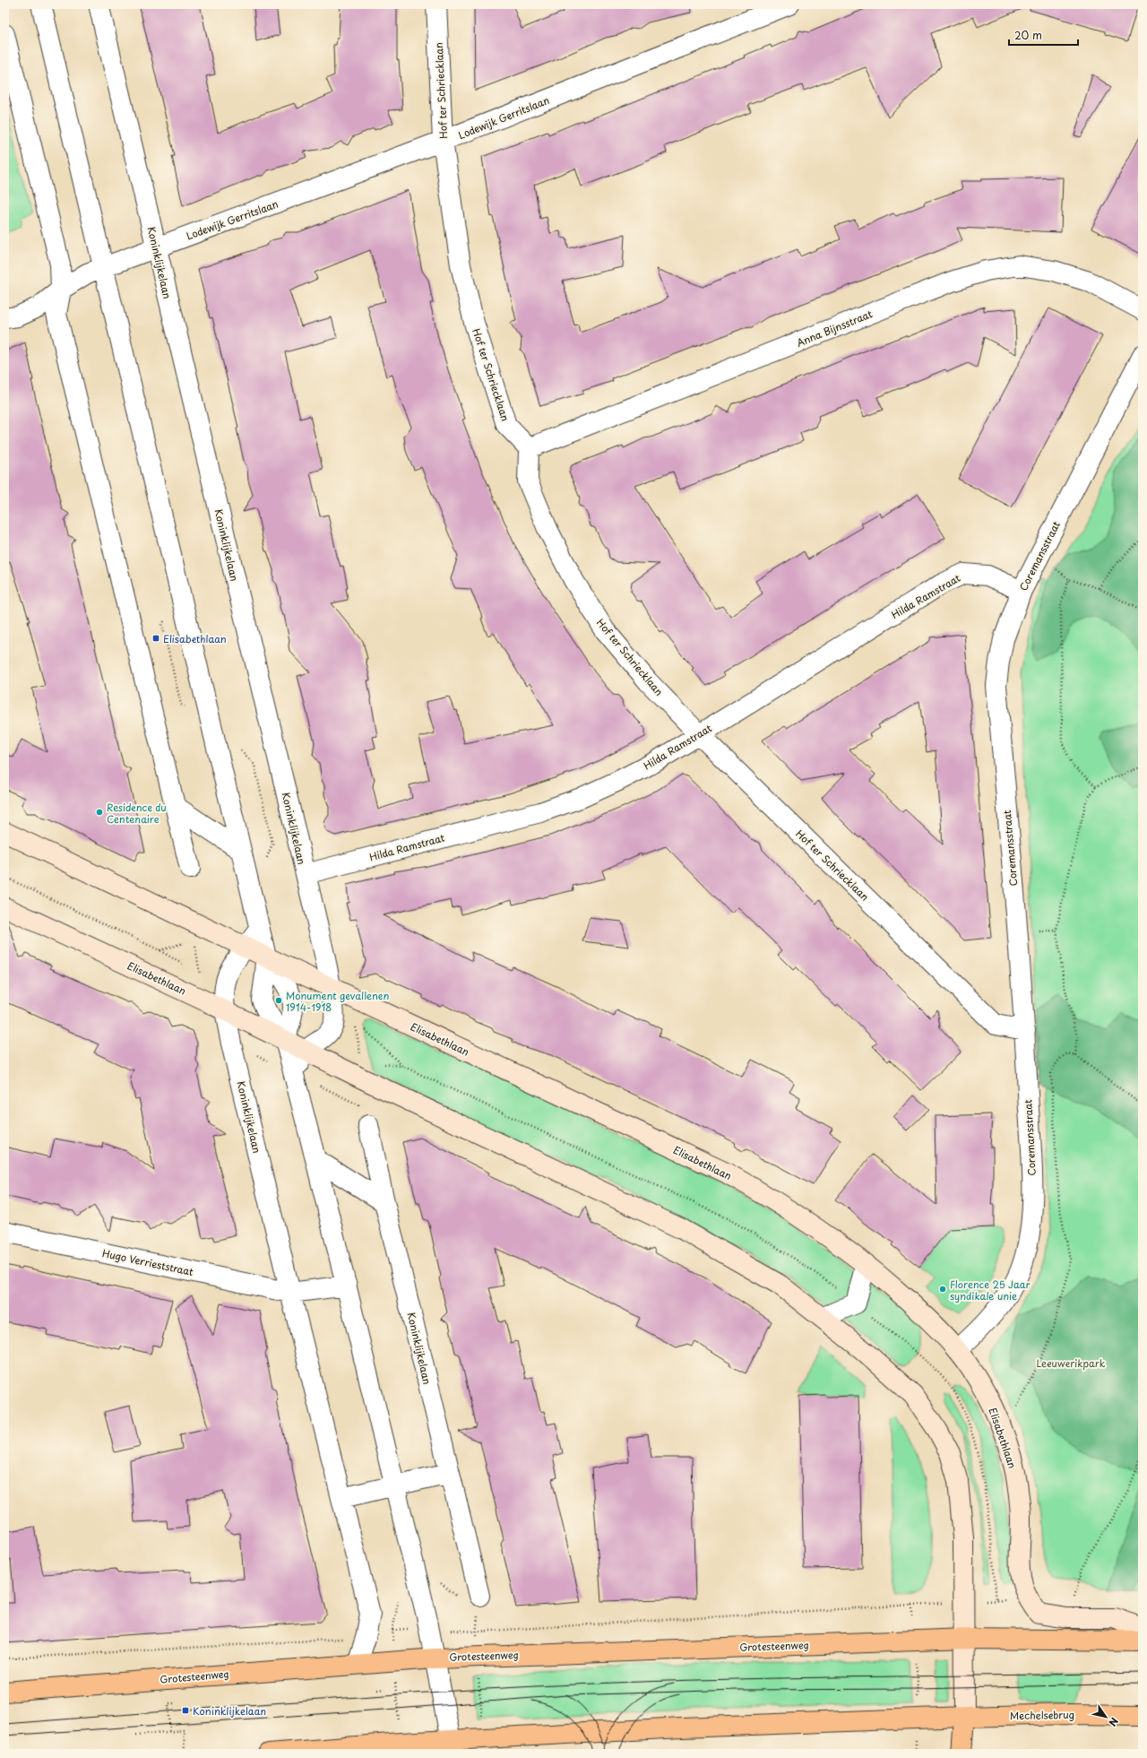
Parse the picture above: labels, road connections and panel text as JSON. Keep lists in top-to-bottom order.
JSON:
{
  "streets": {
    "main road": ["Elisabethlaan", "Grotesteenweg", "Mechelsebrug"],
    "street": [
      "Hof ter Schriecklaan",
      "Lodewijk Gerritslaan",
      "Koninklijkelaan",
      "Anna Bijnsstraat",
      "Coremansstraat",
      "Hilda Ramstraat",
      "Hugo Verrieststraat"
    ]
  },
  "crossings": [
    ["Hof ter Schriecklaan", "Lodewijk Gerritslaan"],
    ["Hof ter Schriecklaan", "Anna Bijnsstraat"],
    ["Hof ter Schriecklaan", "Coremansstraat"],
    ["Hof ter Schriecklaan", "Hilda Ramstraat"],
    ["Lodewijk Gerritslaan", "Koninklijkelaan"],
    ["Koninklijkelaan", "Hilda Ramstraat"],
    ["Koninklijkelaan", "Elisabethlaan"],
    ["Koninklijkelaan", "Hugo Verrieststraat"],
    ["Koninklijkelaan", "Grotesteenweg"],
    ["Coremansstraat", "Hilda Ramstraat"],
    ["Coremansstraat", "Elisabethlaan"],
    ["Elisabethlaan", "Grotesteenweg"],
    ["Elisabethlaan", "Mechelsebrug"]
  ],
  "parks": ["Leeuwerikpark"],
  "places": {
    "transit": ["Elisabethlaan", "Koninklijkelaan"],
    "other": ["Residence du Centenaire", "Monument gevallenen 1914-1918", "Florence 25 Jaar syndikale unie"]
  },
  "scale_bar": "20 m",
  "north": "bottom right"
}
